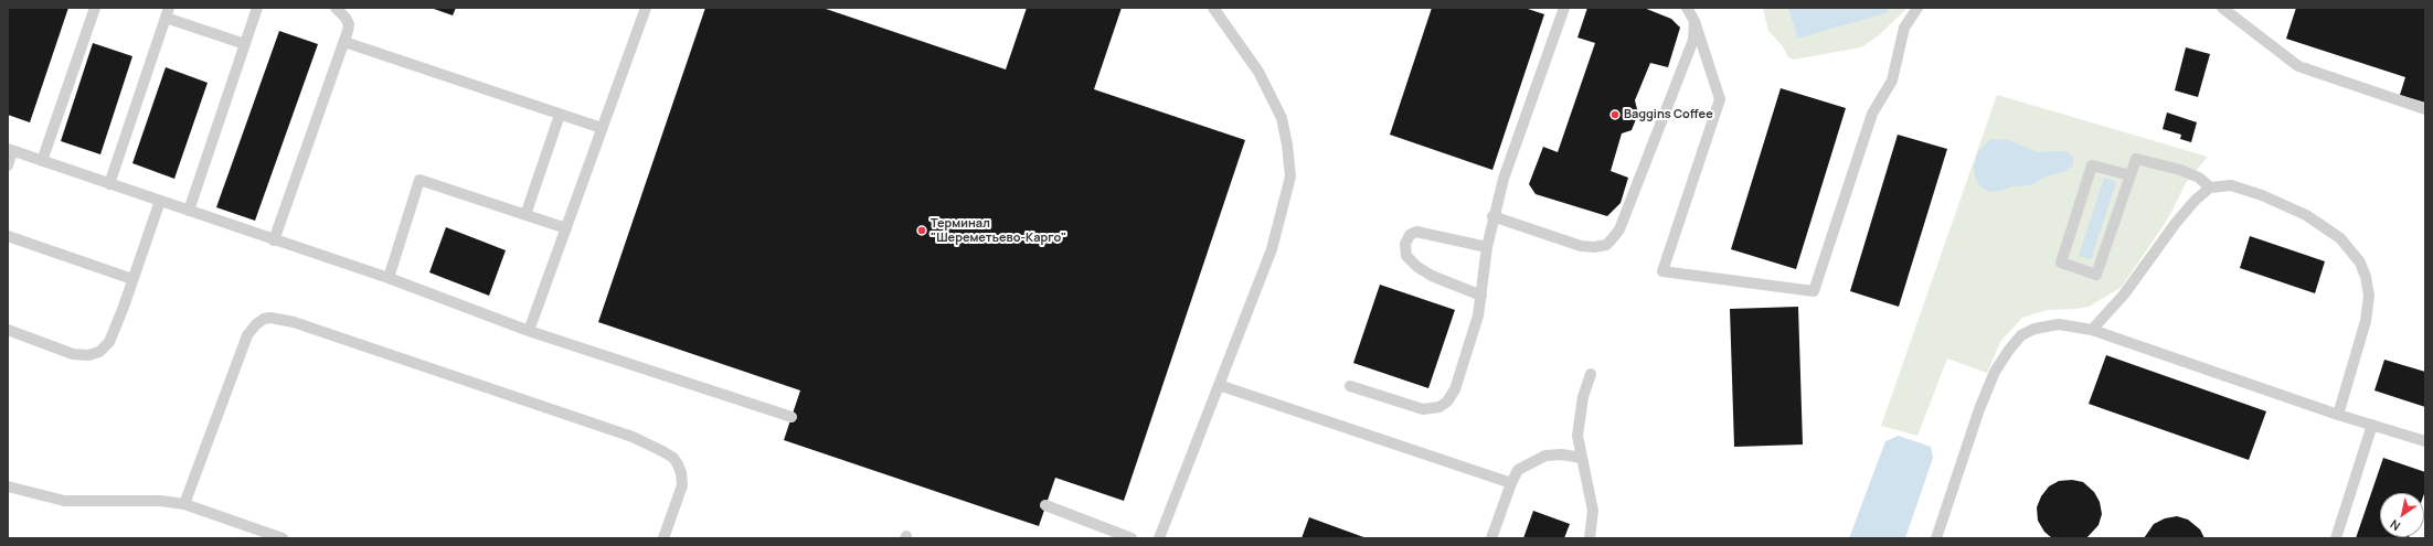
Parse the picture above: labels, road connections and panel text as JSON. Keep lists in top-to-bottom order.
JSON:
{
  "places": ["Baggins Coffee", "Терминал \"Шереметьево-Карго\""],
  "north": "bottom left"
}
